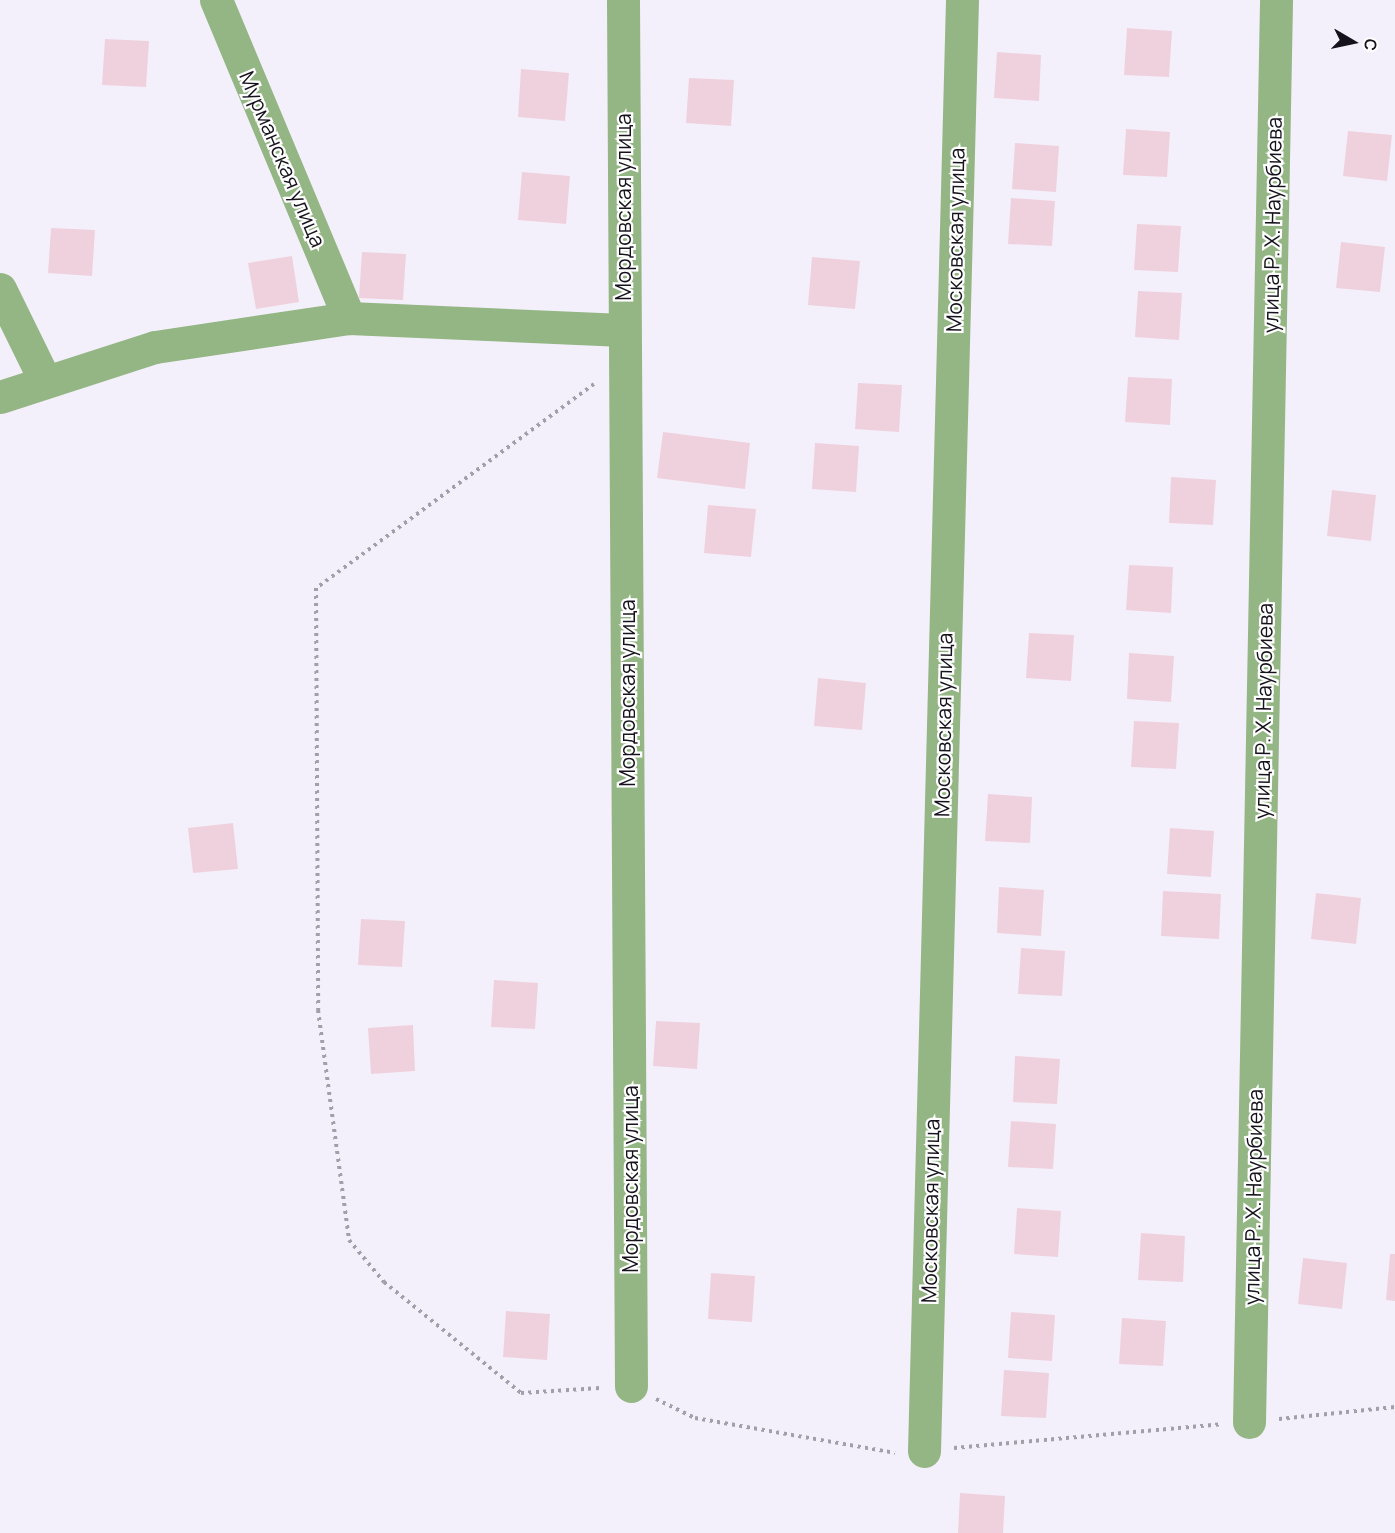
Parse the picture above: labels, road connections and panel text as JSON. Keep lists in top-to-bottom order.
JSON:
{
  "streets": {
    "street": [
      "Мурманская улица",
      "Мордовская улица",
      "улица Р. Х. Наурбиева",
      "Московская улица"
    ]
  },
  "north": "right"
}
